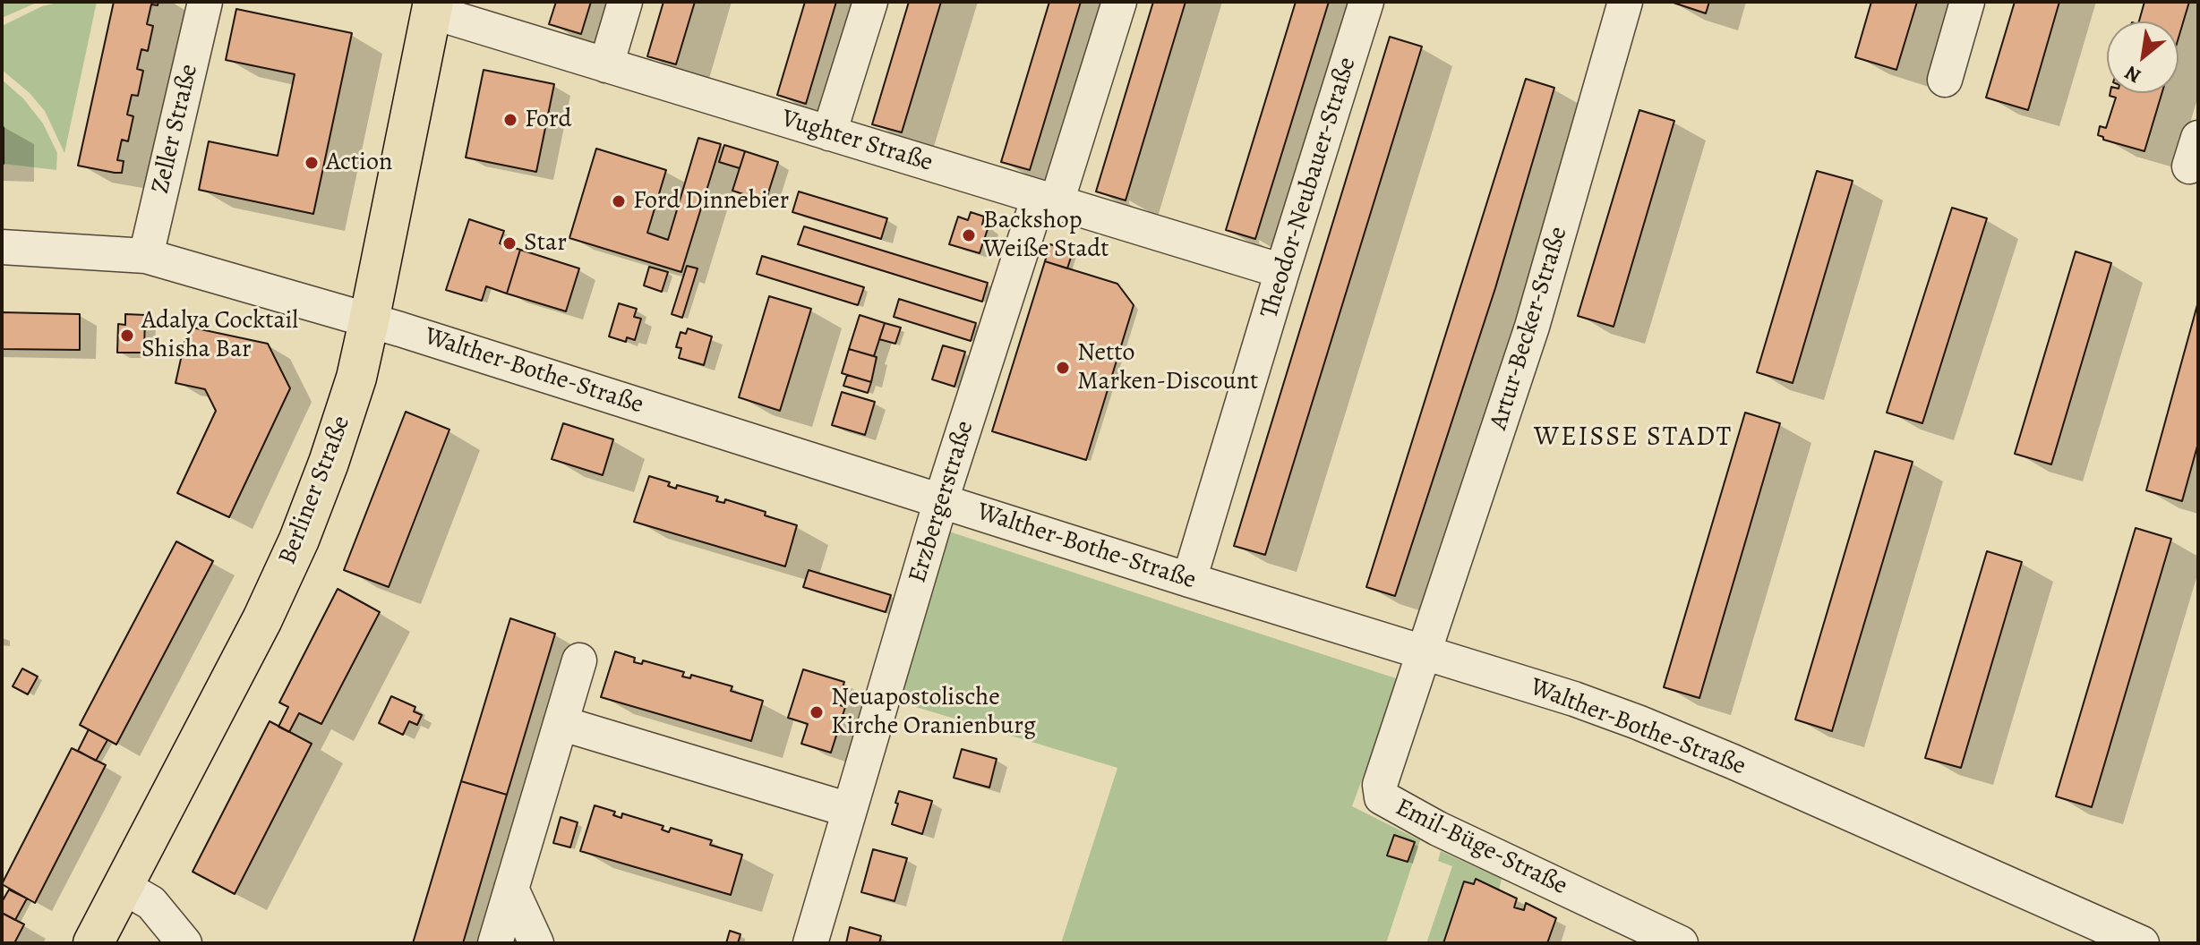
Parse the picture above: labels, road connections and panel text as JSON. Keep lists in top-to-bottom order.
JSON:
{
  "streets": {
    "main road": ["Berliner Straße"],
    "street": [
      "Zeller Straße",
      "Vughter Straße",
      "Theodor-Neubauer-Straße",
      "Artur-Becker-Straße",
      "Walther-Bothe-Straße",
      "Erzbergerstraße",
      "Emil-Büge-Straße"
    ]
  },
  "crossings": [
    ["Zeller Straße", "Walther-Bothe-Straße"],
    ["Vughter Straße", "Theodor-Neubauer-Straße"],
    ["Vughter Straße", "Berliner Straße"],
    ["Vughter Straße", "Erzbergerstraße"],
    ["Theodor-Neubauer-Straße", "Walther-Bothe-Straße"],
    ["Artur-Becker-Straße", "Walther-Bothe-Straße"],
    ["Artur-Becker-Straße", "Emil-Büge-Straße"],
    ["Walther-Bothe-Straße", "Berliner Straße"],
    ["Walther-Bothe-Straße", "Erzbergerstraße"],
    ["Walther-Bothe-Straße", "Emil-Büge-Straße"]
  ],
  "districts": ["WEISSE STADT"],
  "places": [
    "Ford",
    "Action",
    "Ford Dinnebier",
    "Backshop Weiße Stadt",
    "Star",
    "Adalya Cocktail Shisha Bar",
    "Netto Marken-Discount",
    "Neuapostolische Kirche Oranienburg"
  ],
  "north": "bottom left"
}
